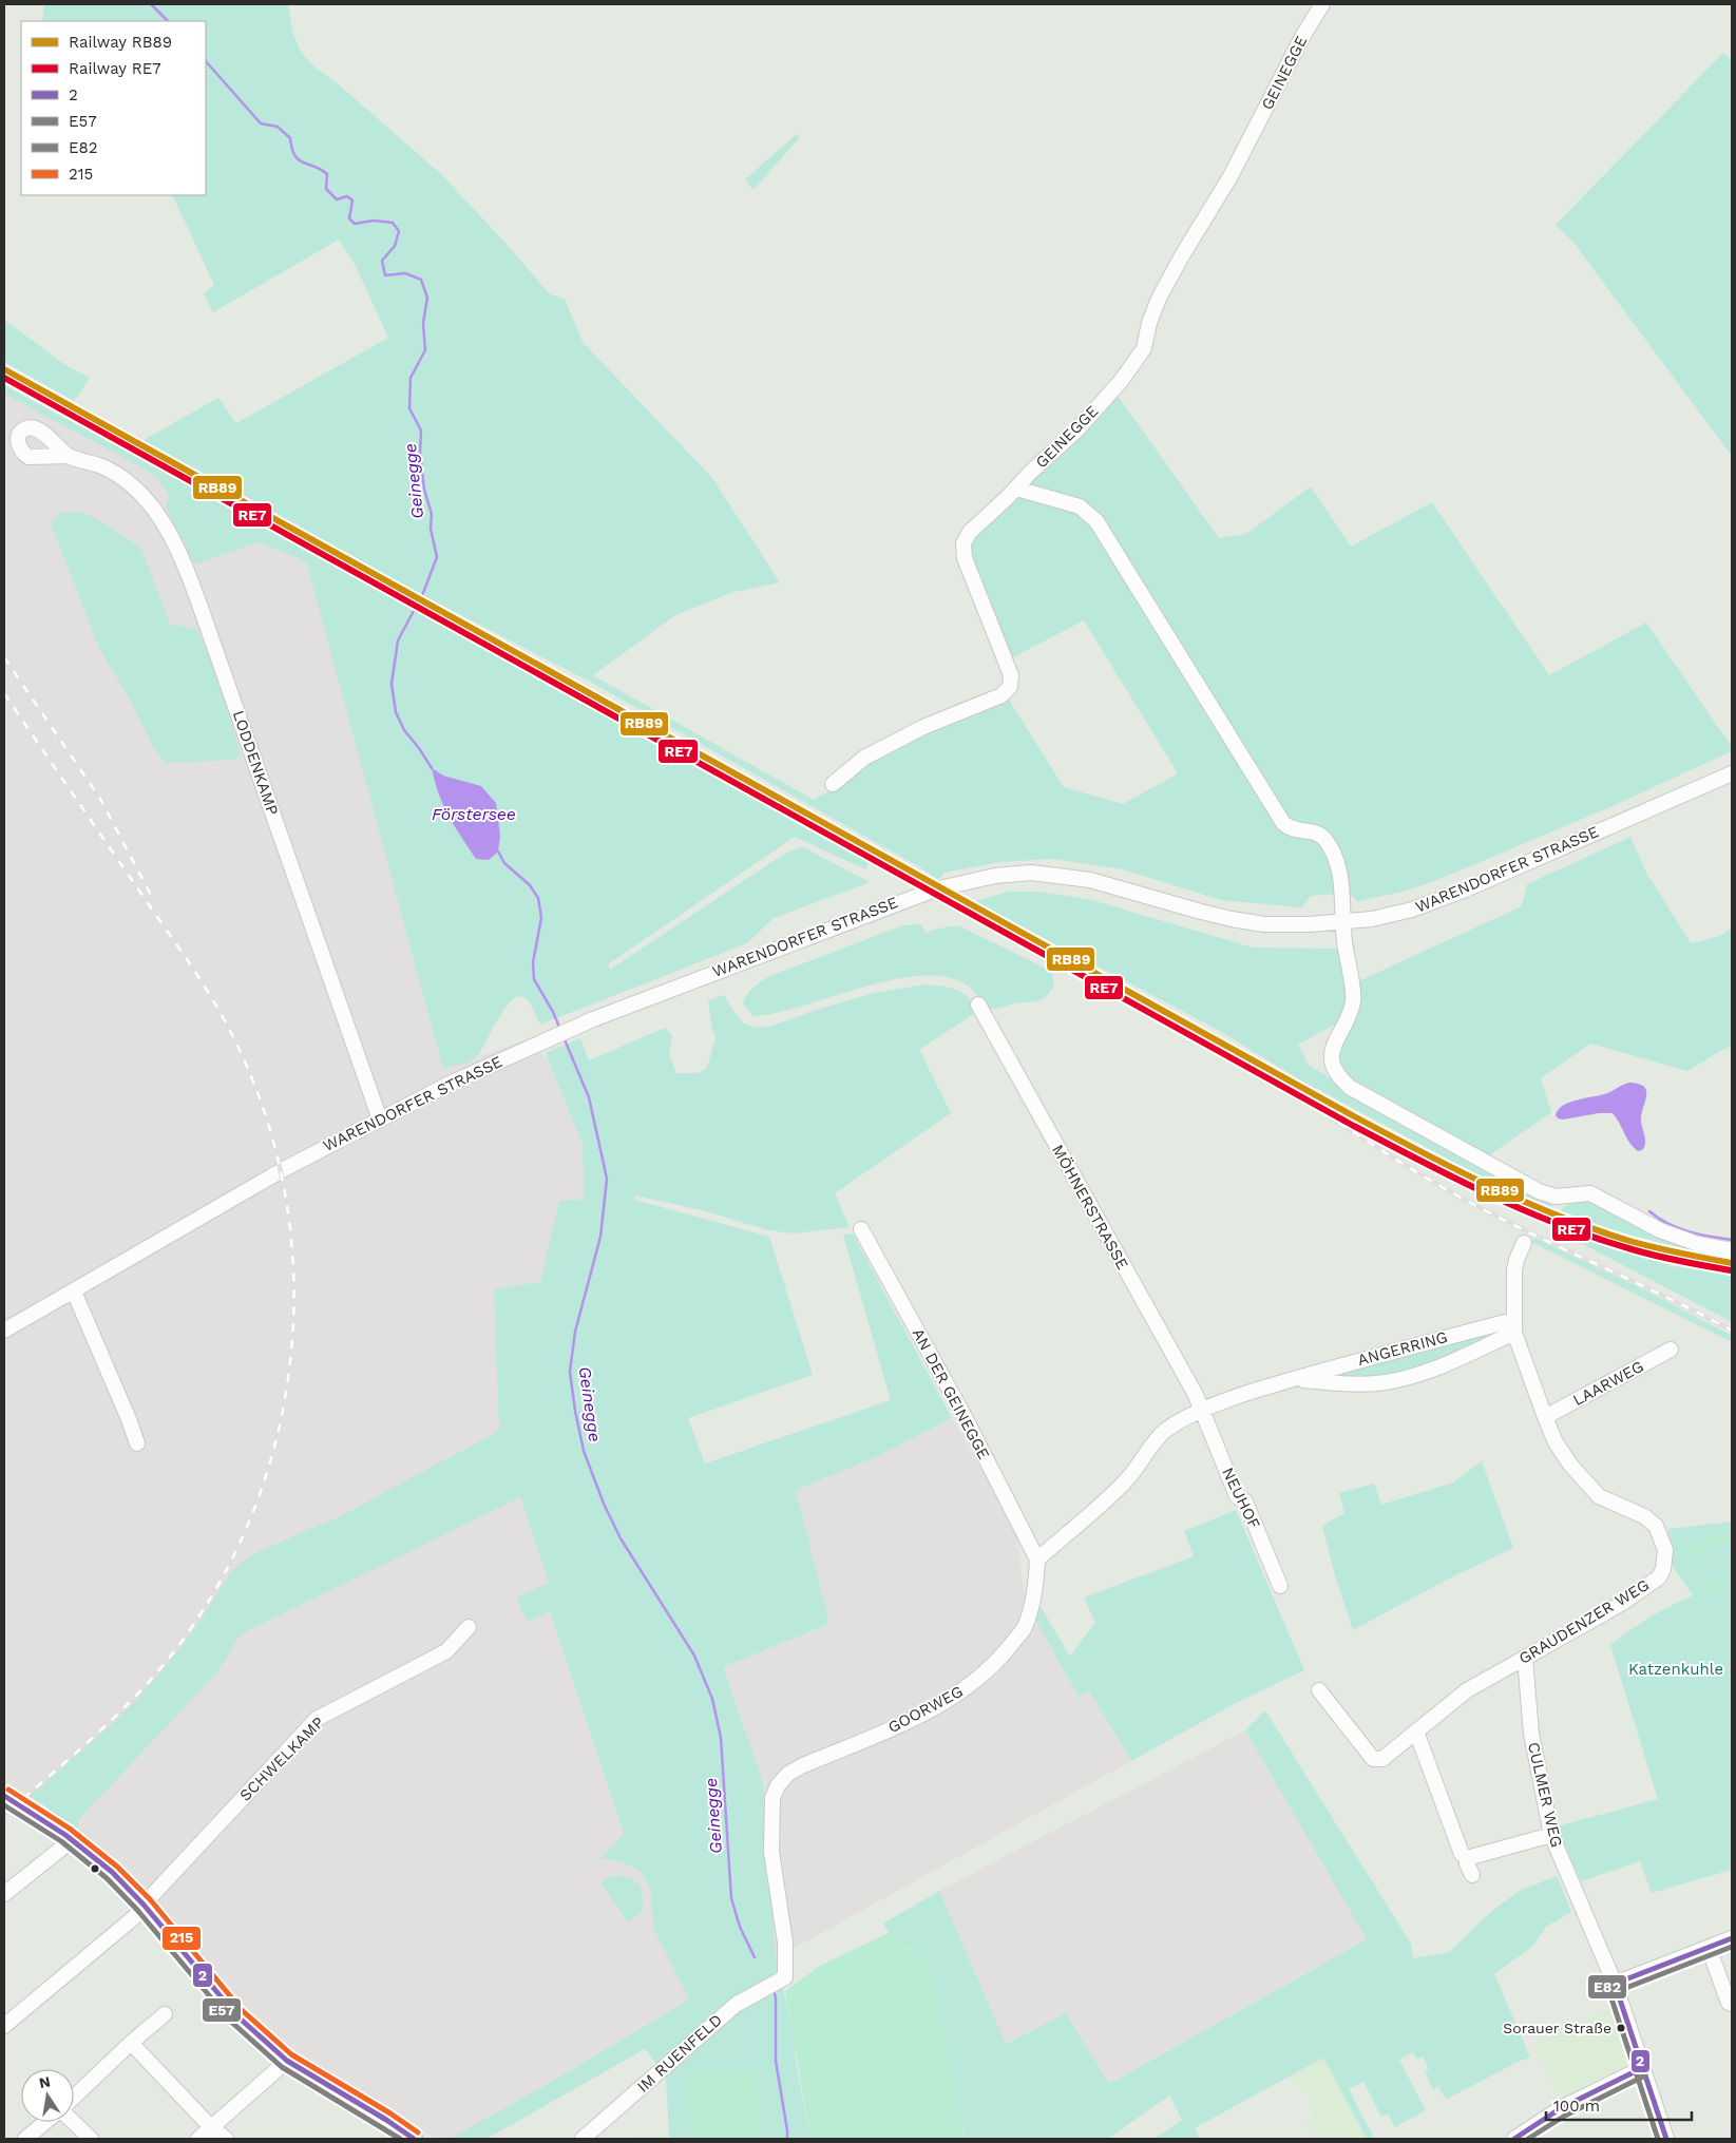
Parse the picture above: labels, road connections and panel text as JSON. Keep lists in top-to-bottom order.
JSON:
{
  "streets": {
    "street": [
      "GEINEGGE",
      "LODDENKAMP",
      "WARENDORFER STRASSE",
      "MÖHNERSTRASSE",
      "ANGERRING",
      "LAARWEG",
      "AN DER GEINEGGE",
      "NEUHOF",
      "GRAUDENZER WEG",
      "GOORWEG",
      "SCHWELKAMP",
      "CULMER WEG",
      "IM RUENFELD"
    ]
  },
  "crossings": [
    ["LODDENKAMP", "WARENDORFER STRASSE"],
    ["MÖHNERSTRASSE", "ANGERRING"],
    ["MÖHNERSTRASSE", "NEUHOF"],
    ["ANGERRING", "NEUHOF"],
    ["ANGERRING", "GRAUDENZER WEG"],
    ["LAARWEG", "GRAUDENZER WEG"],
    ["AN DER GEINEGGE", "GOORWEG"],
    ["GRAUDENZER WEG", "CULMER WEG"],
    ["GOORWEG", "IM RUENFELD"]
  ],
  "water": ["Geinegge", "Förstersee"],
  "parks": ["Katzenkuhle"],
  "places": ["Sorauer Straße"],
  "lines": [
    "rail line RB89",
    "rail line RE7",
    "transit line 215",
    "transit line 2",
    "transit line E57",
    "transit line E82"
  ],
  "legend": [
    "Railway RB89",
    "Railway RE7",
    "2",
    "E57",
    "E82",
    "215"
  ],
  "scale_bar": "100 m",
  "north": "top"
}
